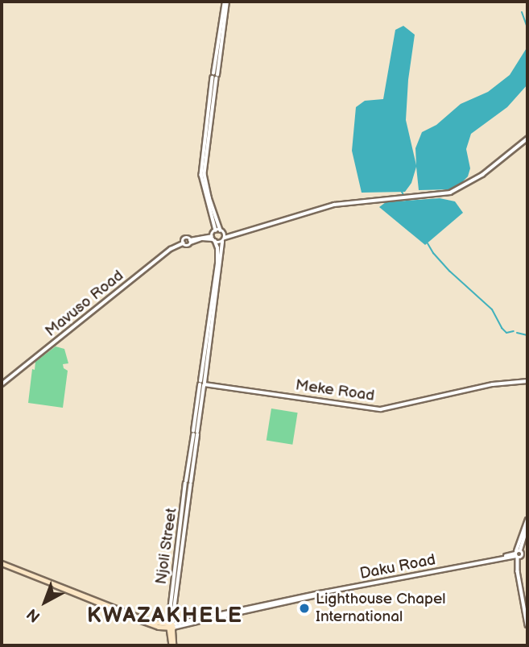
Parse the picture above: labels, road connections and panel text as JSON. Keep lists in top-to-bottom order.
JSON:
{
  "streets": {
    "main road": ["Njoli Street", "Daku Road"],
    "street": ["Mavuso Road", "Meke Road"]
  },
  "crossings": [
    ["Mavuso Road", "Njoli Street"],
    ["Meke Road", "Njoli Street"],
    ["Njoli Street", "Daku Road"]
  ],
  "districts": ["KWAZAKHELE"],
  "places": ["Lighthouse Chapel International"],
  "north": "bottom left"
}
